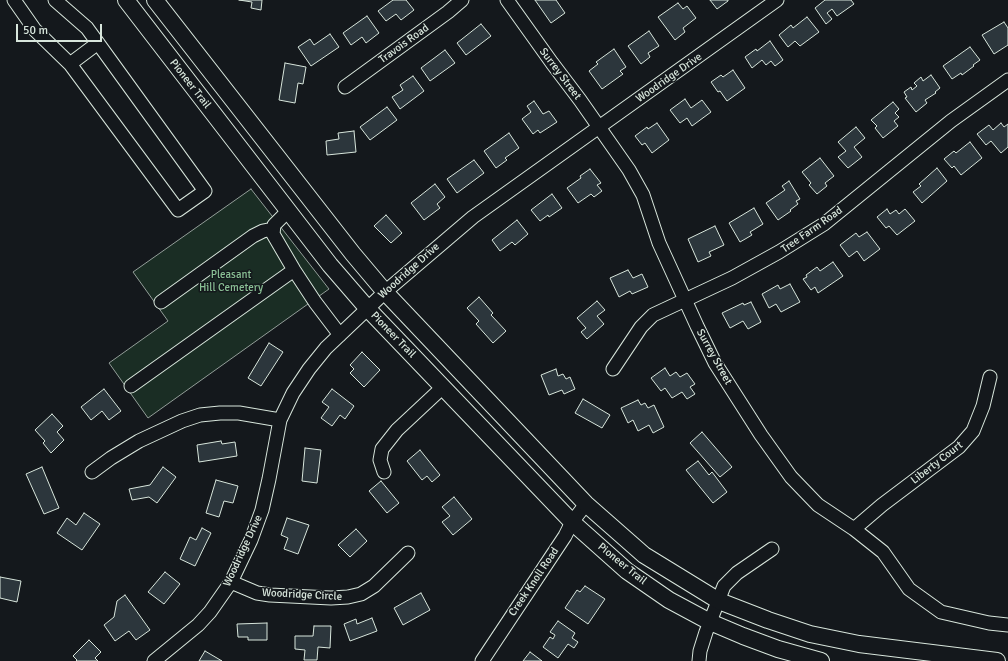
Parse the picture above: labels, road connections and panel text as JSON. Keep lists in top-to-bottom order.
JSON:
{
  "streets": {
    "main road": ["Pioneer Trail"],
    "street": [
      "Travois Road",
      "Surrey Street",
      "Woodridge Drive",
      "Tree Farm Road",
      "Liberty Court",
      "Creek Knoll Road",
      "Woodridge Circle"
    ]
  },
  "crossings": [
    ["Surrey Street", "Woodridge Drive"],
    ["Surrey Street", "Tree Farm Road"],
    ["Surrey Street", "Liberty Court"],
    ["Woodridge Drive", "Pioneer Trail"],
    ["Woodridge Drive", "Woodridge Circle"],
    ["Pioneer Trail", "Creek Knoll Road"]
  ],
  "parks": ["Pleasant Hill Cemetery"],
  "scale_bar": "50 m"
}
